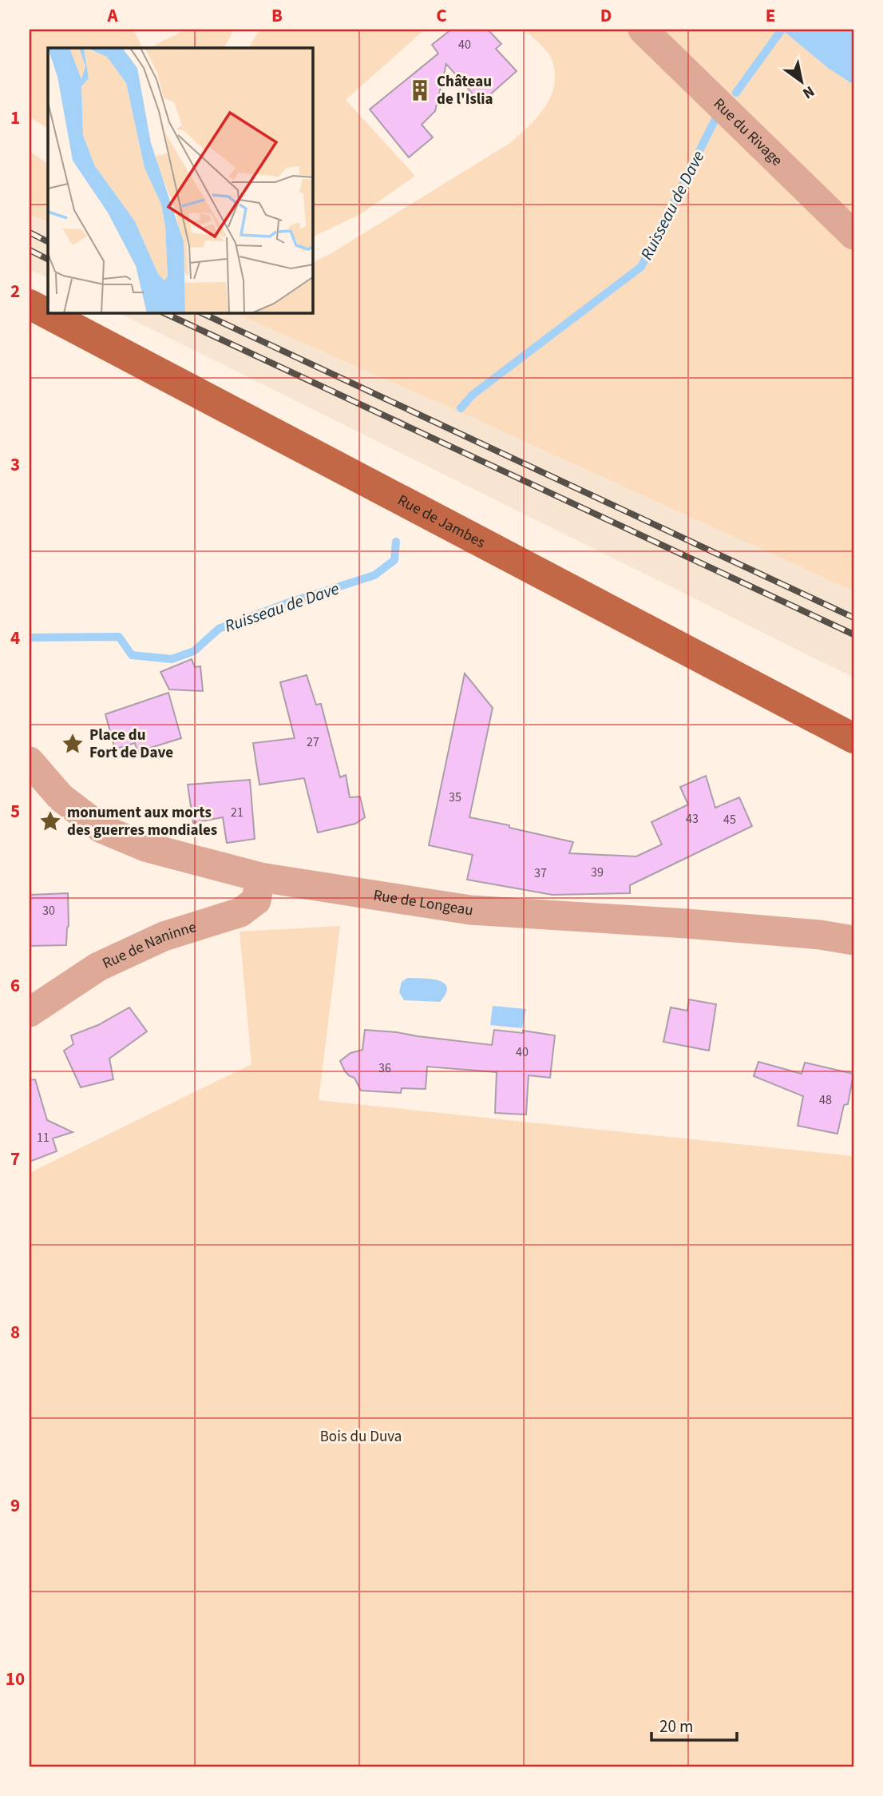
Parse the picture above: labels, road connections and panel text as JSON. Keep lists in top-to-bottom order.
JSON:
{
  "streets": {
    "main road": ["Rue de Jambes"],
    "street": ["Rue du Rivage", "Rue de Longeau", "Rue de Naninne"]
  },
  "crossings": [
    ["Rue de Longeau", "Rue de Naninne"]
  ],
  "water": ["Ruisseau de Dave"],
  "parks": ["Bois du Duva"],
  "places": {
    "building": ["Château de l'Islia"],
    "place": ["Place du Fort de Dave", "monument aux morts des guerres mondiales"]
  },
  "house_numbers": [
    "40",
    "27",
    "35",
    "21",
    "43",
    "45",
    "39",
    "37",
    "30",
    "40",
    "36",
    "48",
    "11"
  ],
  "scale_bar": "20 m",
  "north": "bottom right",
  "grid": {
    "columns": [
      "A",
      "B",
      "C",
      "D",
      "E"
    ],
    "rows": [
      "1",
      "2",
      "3",
      "4",
      "5",
      "6",
      "7",
      "8",
      "9",
      "10"
    ]
  }
}
